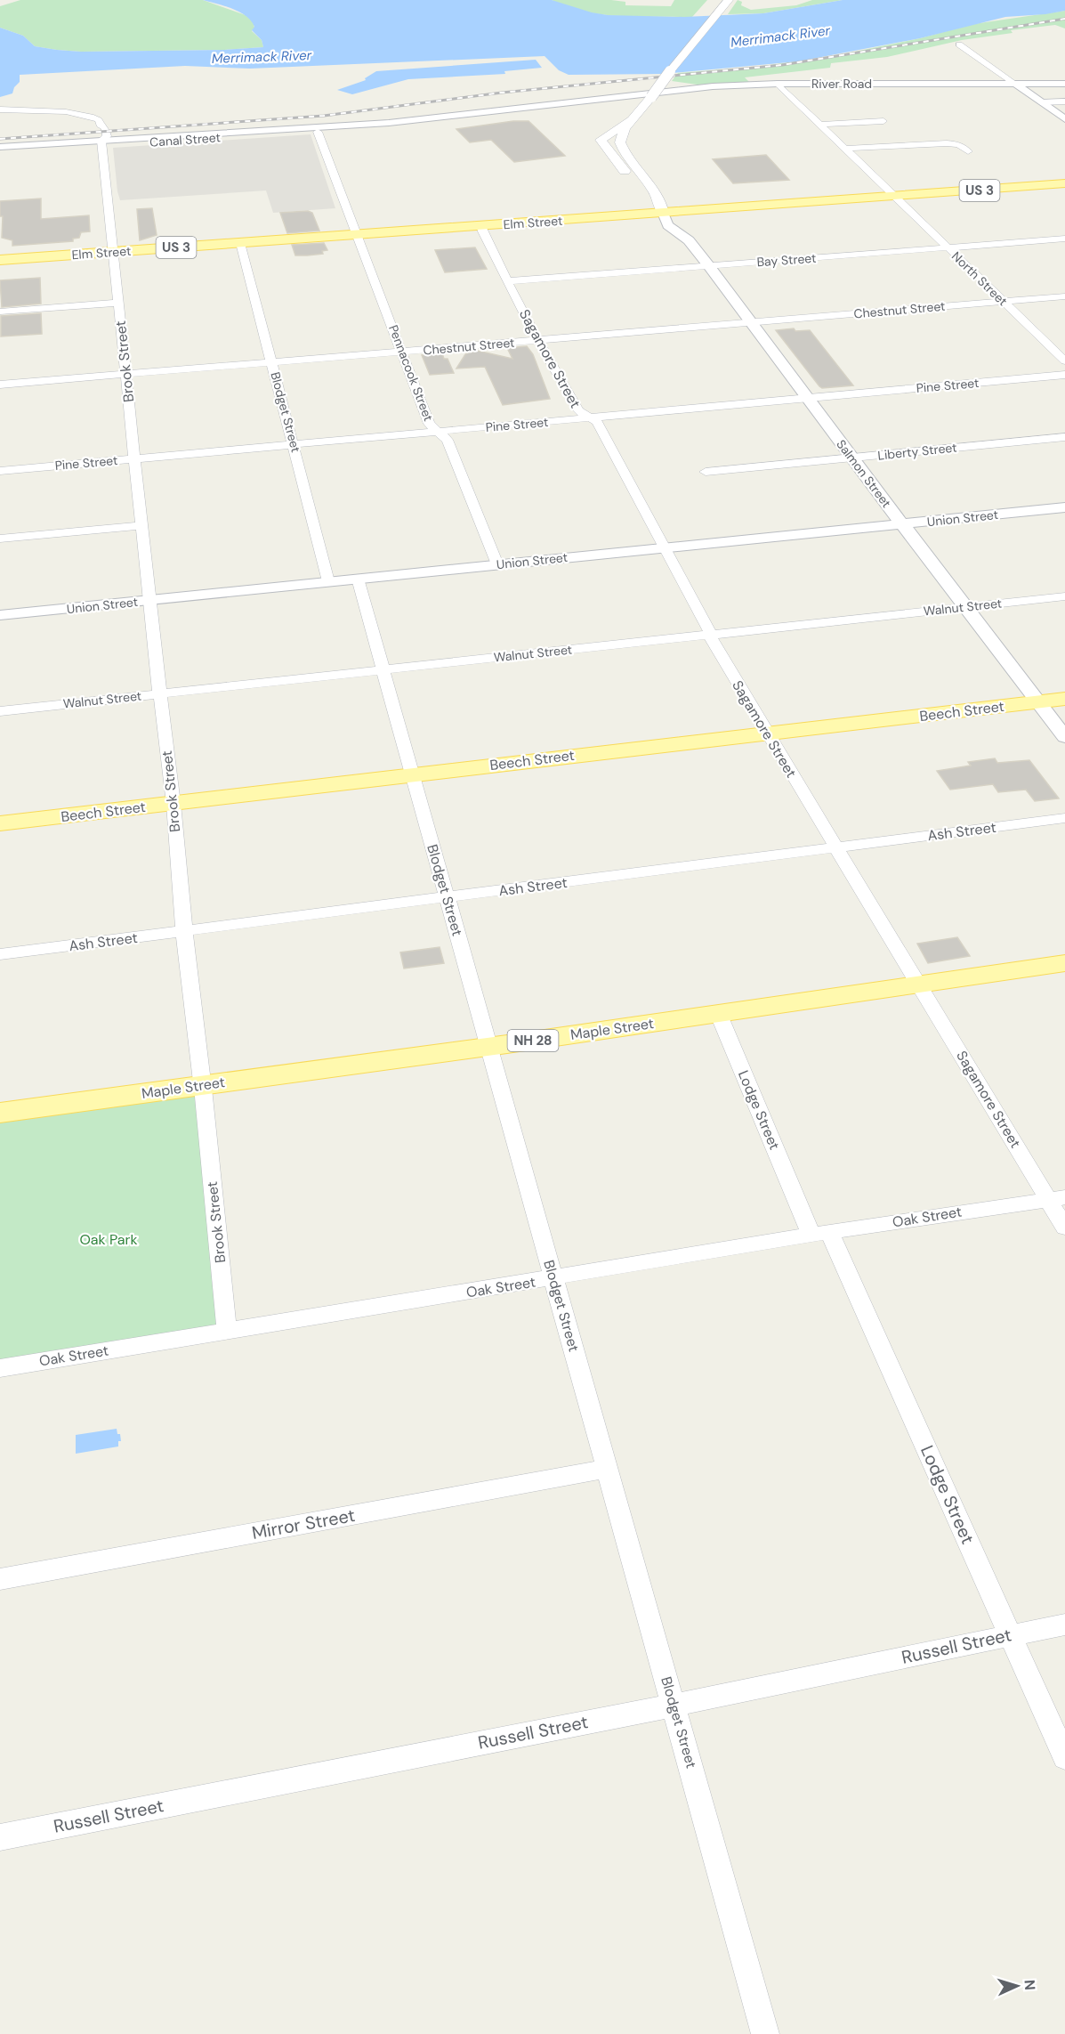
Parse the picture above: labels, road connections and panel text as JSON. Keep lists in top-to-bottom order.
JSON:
{
  "streets": {
    "main road": [
      "US 3",
      "Elm Street",
      "Beech Street",
      "Maple Street",
      "NH 28"
    ],
    "street": [
      "River Road",
      "Canal Street",
      "Bay Street",
      "North Street",
      "Chestnut Street",
      "Sagamore Street",
      "Brook Street",
      "Pennacook Street",
      "Pine Street",
      "Blodget Street",
      "Liberty Street",
      "Salmon Street",
      "Union Street",
      "Walnut Street",
      "Ash Street",
      "Lodge Street",
      "Oak Street",
      "Mirror Street",
      "Russell Street"
    ]
  },
  "crossings": [
    ["River Road", "Canal Street"],
    ["River Road", "North Street"],
    ["Canal Street", "Brook Street"],
    ["Canal Street", "Pennacook Street"],
    ["Elm Street", "North Street"],
    ["Elm Street", "Sagamore Street"],
    ["Elm Street", "Brook Street"],
    ["Elm Street", "Pennacook Street"],
    ["Elm Street", "Blodget Street"],
    ["Elm Street", "Salmon Street"],
    ["Bay Street", "North Street"],
    ["Bay Street", "Sagamore Street"],
    ["Bay Street", "Salmon Street"],
    ["North Street", "Chestnut Street"],
    ["Chestnut Street", "Sagamore Street"],
    ["Chestnut Street", "Brook Street"],
    ["Chestnut Street", "Pennacook Street"],
    ["Chestnut Street", "Blodget Street"],
    ["Chestnut Street", "Salmon Street"],
    ["Sagamore Street", "Pine Street"],
    ["Sagamore Street", "Union Street"],
    ["Sagamore Street", "Walnut Street"],
    ["Sagamore Street", "Beech Street"],
    ["Sagamore Street", "Ash Street"],
    ["Sagamore Street", "Maple Street"],
    ["Sagamore Street", "Oak Street"],
    ["Brook Street", "Pine Street"],
    ["Brook Street", "Union Street"],
    ["Brook Street", "Walnut Street"],
    ["Brook Street", "Beech Street"],
    ["Brook Street", "Ash Street"],
    ["Brook Street", "Maple Street"],
    ["Brook Street", "Oak Street"],
    ["Pennacook Street", "Pine Street"],
    ["Pennacook Street", "Union Street"],
    ["Pine Street", "Blodget Street"],
    ["Pine Street", "Salmon Street"],
    ["Blodget Street", "Union Street"],
    ["Blodget Street", "Walnut Street"],
    ["Blodget Street", "Beech Street"],
    ["Blodget Street", "Ash Street"],
    ["Blodget Street", "Maple Street"],
    ["Blodget Street", "Oak Street"],
    ["Blodget Street", "Mirror Street"],
    ["Blodget Street", "Russell Street"],
    ["Liberty Street", "Salmon Street"],
    ["Salmon Street", "Union Street"],
    ["Salmon Street", "Walnut Street"],
    ["Salmon Street", "Beech Street"],
    ["Maple Street", "Lodge Street"],
    ["Lodge Street", "Oak Street"],
    ["Lodge Street", "Russell Street"]
  ],
  "water": ["Merrimack River"],
  "parks": ["Oak Park"],
  "north": "right"
}
